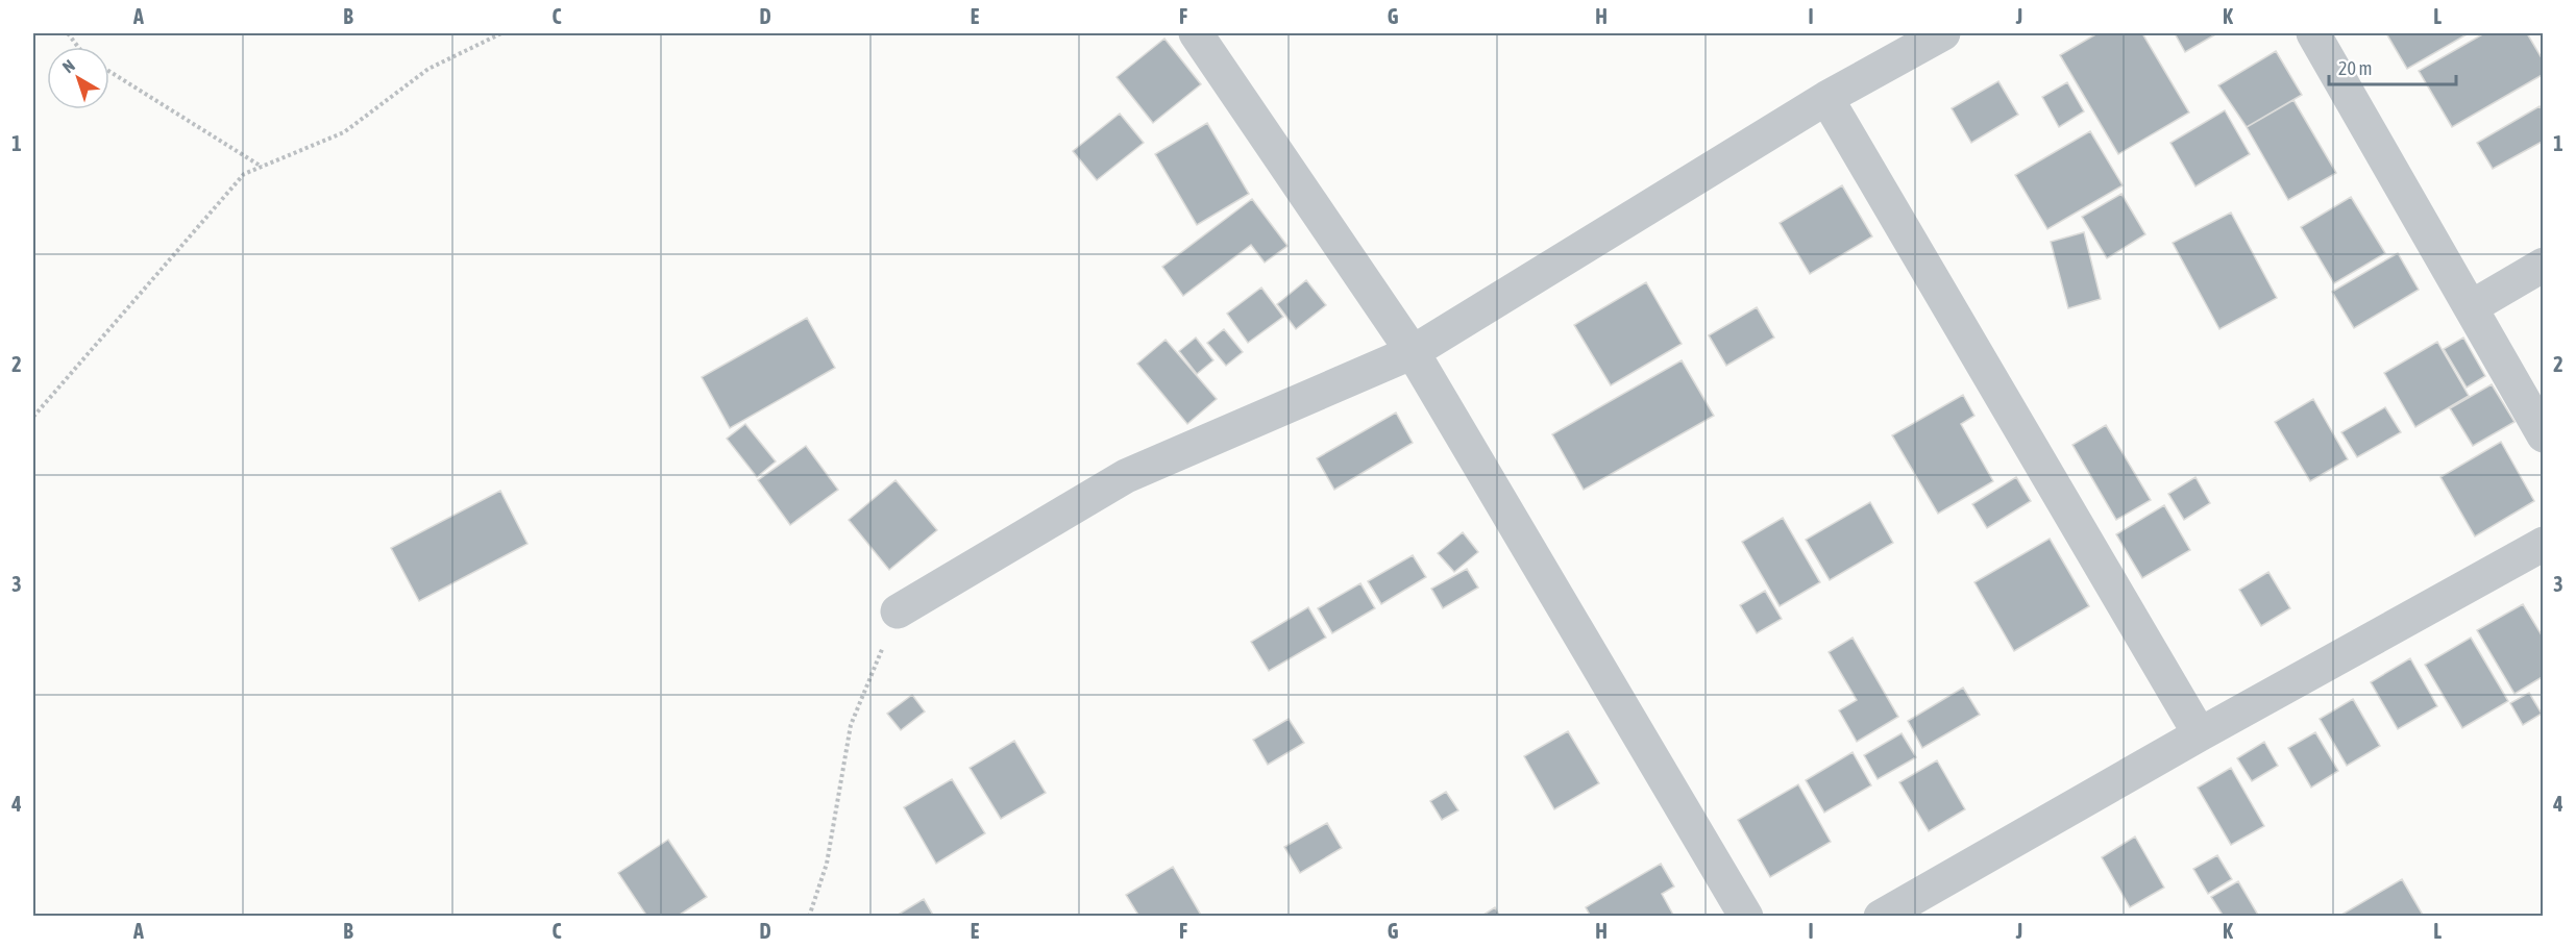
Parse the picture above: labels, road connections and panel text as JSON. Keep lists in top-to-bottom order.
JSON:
{
  "scale_bar": "20 m",
  "north": "top left",
  "grid": {
    "columns": [
      "A",
      "B",
      "C",
      "D",
      "E",
      "F",
      "G",
      "H",
      "I",
      "J",
      "K",
      "L"
    ],
    "rows": [
      "1",
      "2",
      "3",
      "4"
    ]
  }
}
